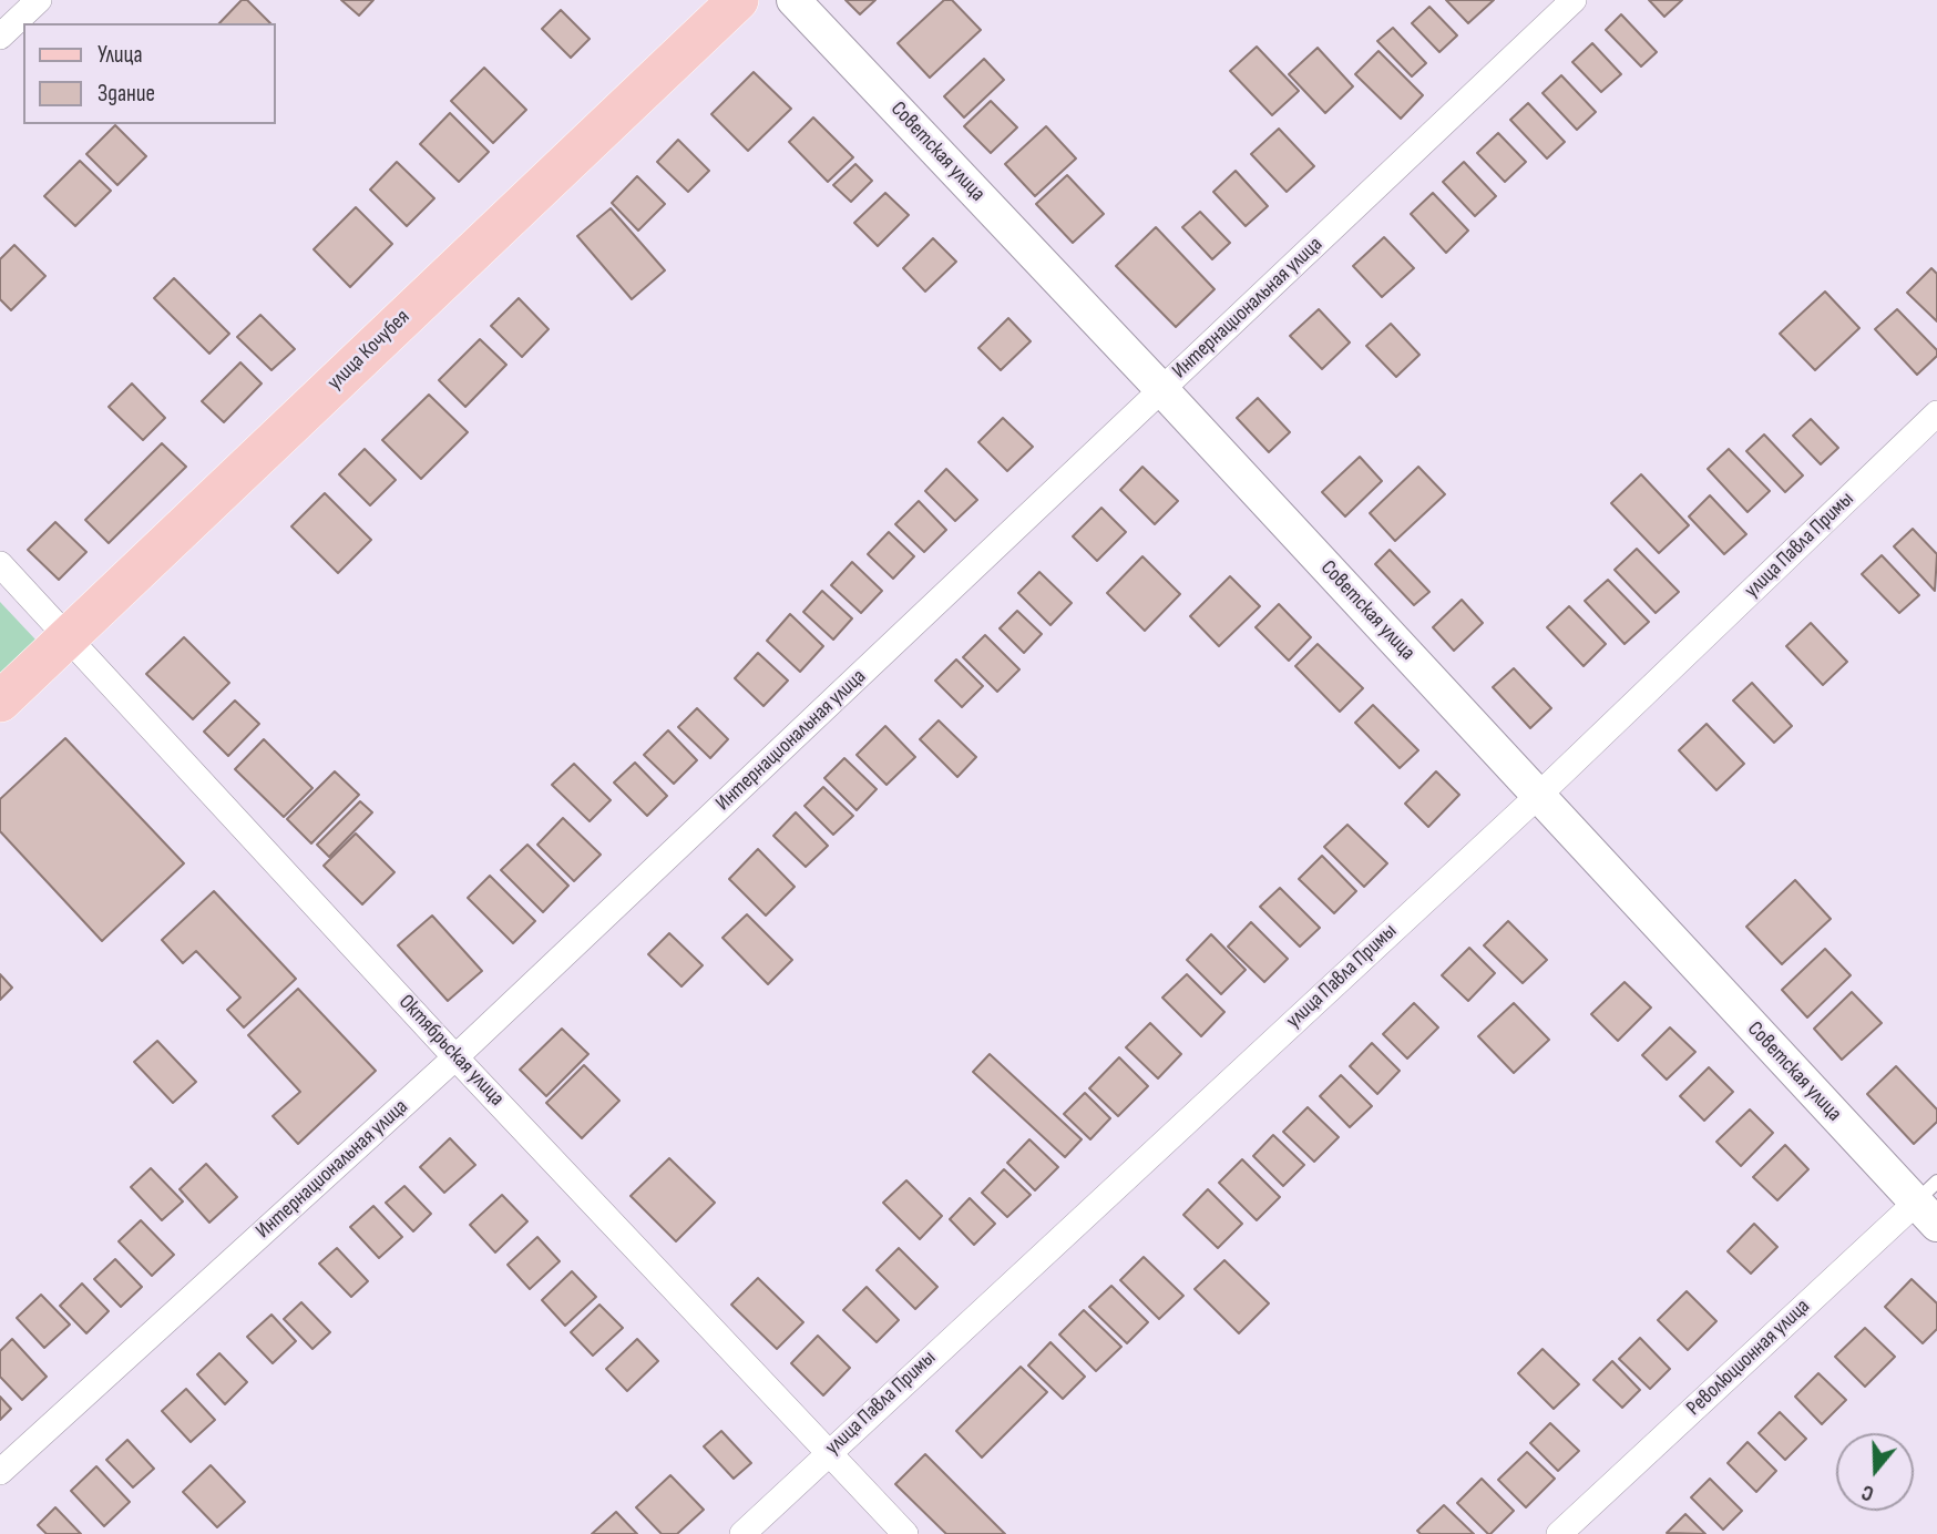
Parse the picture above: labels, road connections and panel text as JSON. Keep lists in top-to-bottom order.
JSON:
{
  "streets": {
    "main road": ["улица Кочубея"],
    "street": [
      "Советская улица",
      "Интернациональная улица",
      "улица Павла Примы",
      "Октябрьская улица",
      "Революционная улица"
    ]
  },
  "crossings": [
    ["Советская улица", "Интернациональная улица"],
    ["Советская улица", "улица Павла Примы"],
    ["Советская улица", "Революционная улица"],
    ["Интернациональная улица", "Октябрьская улица"],
    ["улица Кочубея", "Октябрьская улица"],
    ["улица Павла Примы", "Октябрьская улица"]
  ],
  "legend": ["Улица", "Здание"],
  "north": "bottom"
}
